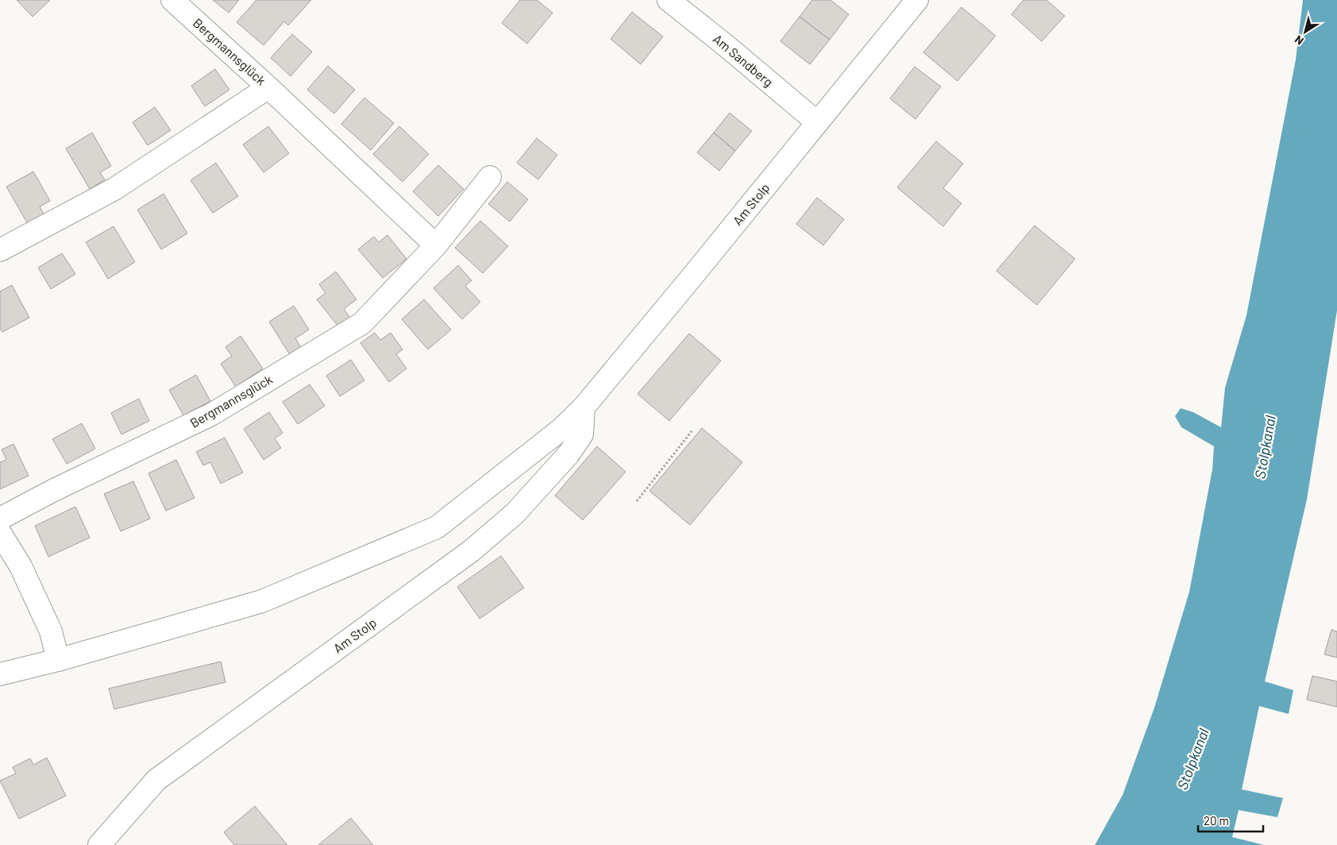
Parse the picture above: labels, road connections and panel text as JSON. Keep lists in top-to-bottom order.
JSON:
{
  "streets": {
    "street": ["Bergmannsglück", "Am Sandberg", "Am Stolp"]
  },
  "crossings": [
    ["Am Sandberg", "Am Stolp"]
  ],
  "water": ["Stolpkanal"],
  "scale_bar": "20 m",
  "north": "bottom left"
}
